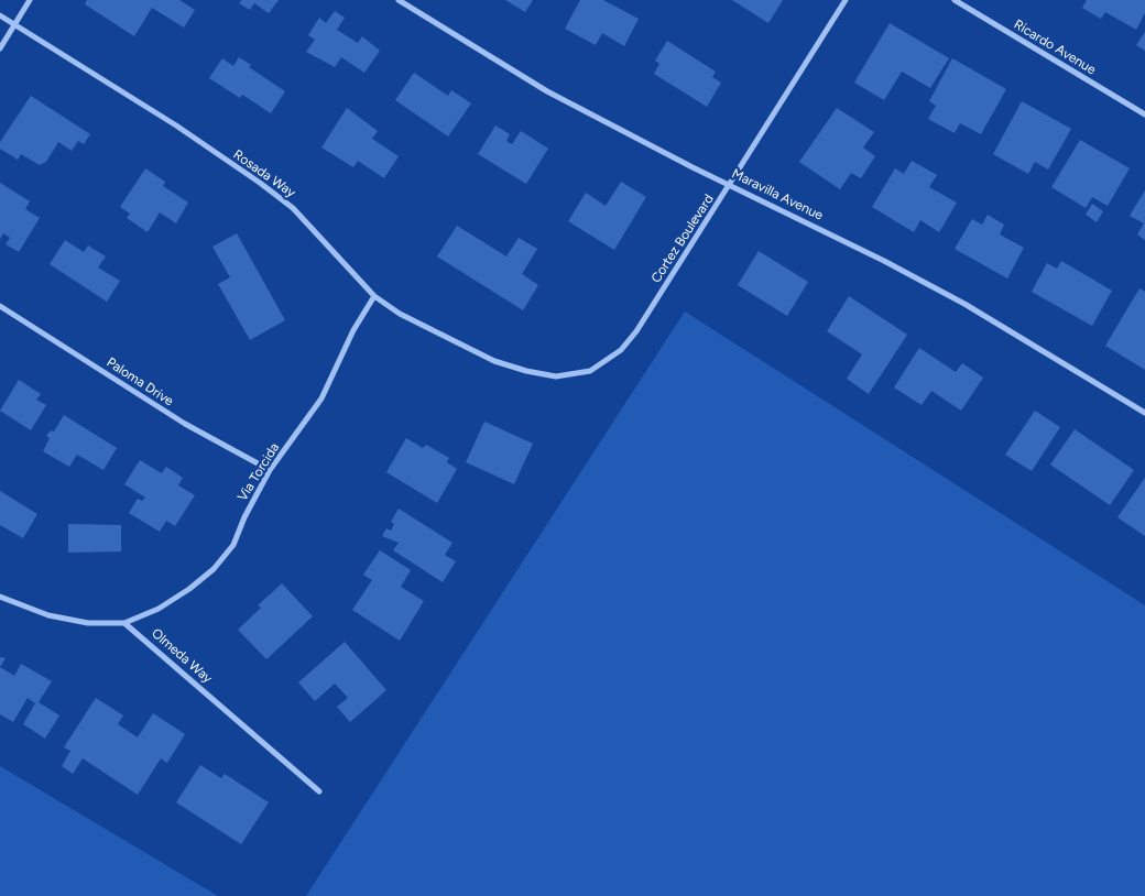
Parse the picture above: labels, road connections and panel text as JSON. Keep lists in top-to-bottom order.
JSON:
{
  "streets": {
    "street": [
      "Ricardo Avenue",
      "Rosada Way",
      "Maravilla Avenue",
      "Cortez Boulevard",
      "Paloma Drive",
      "Via Torcida",
      "Olmeda Way"
    ]
  },
  "crossings": [
    ["Rosada Way", "Cortez Boulevard"],
    ["Rosada Way", "Via Torcida"],
    ["Maravilla Avenue", "Cortez Boulevard"],
    ["Paloma Drive", "Via Torcida"],
    ["Via Torcida", "Olmeda Way"]
  ]
}
